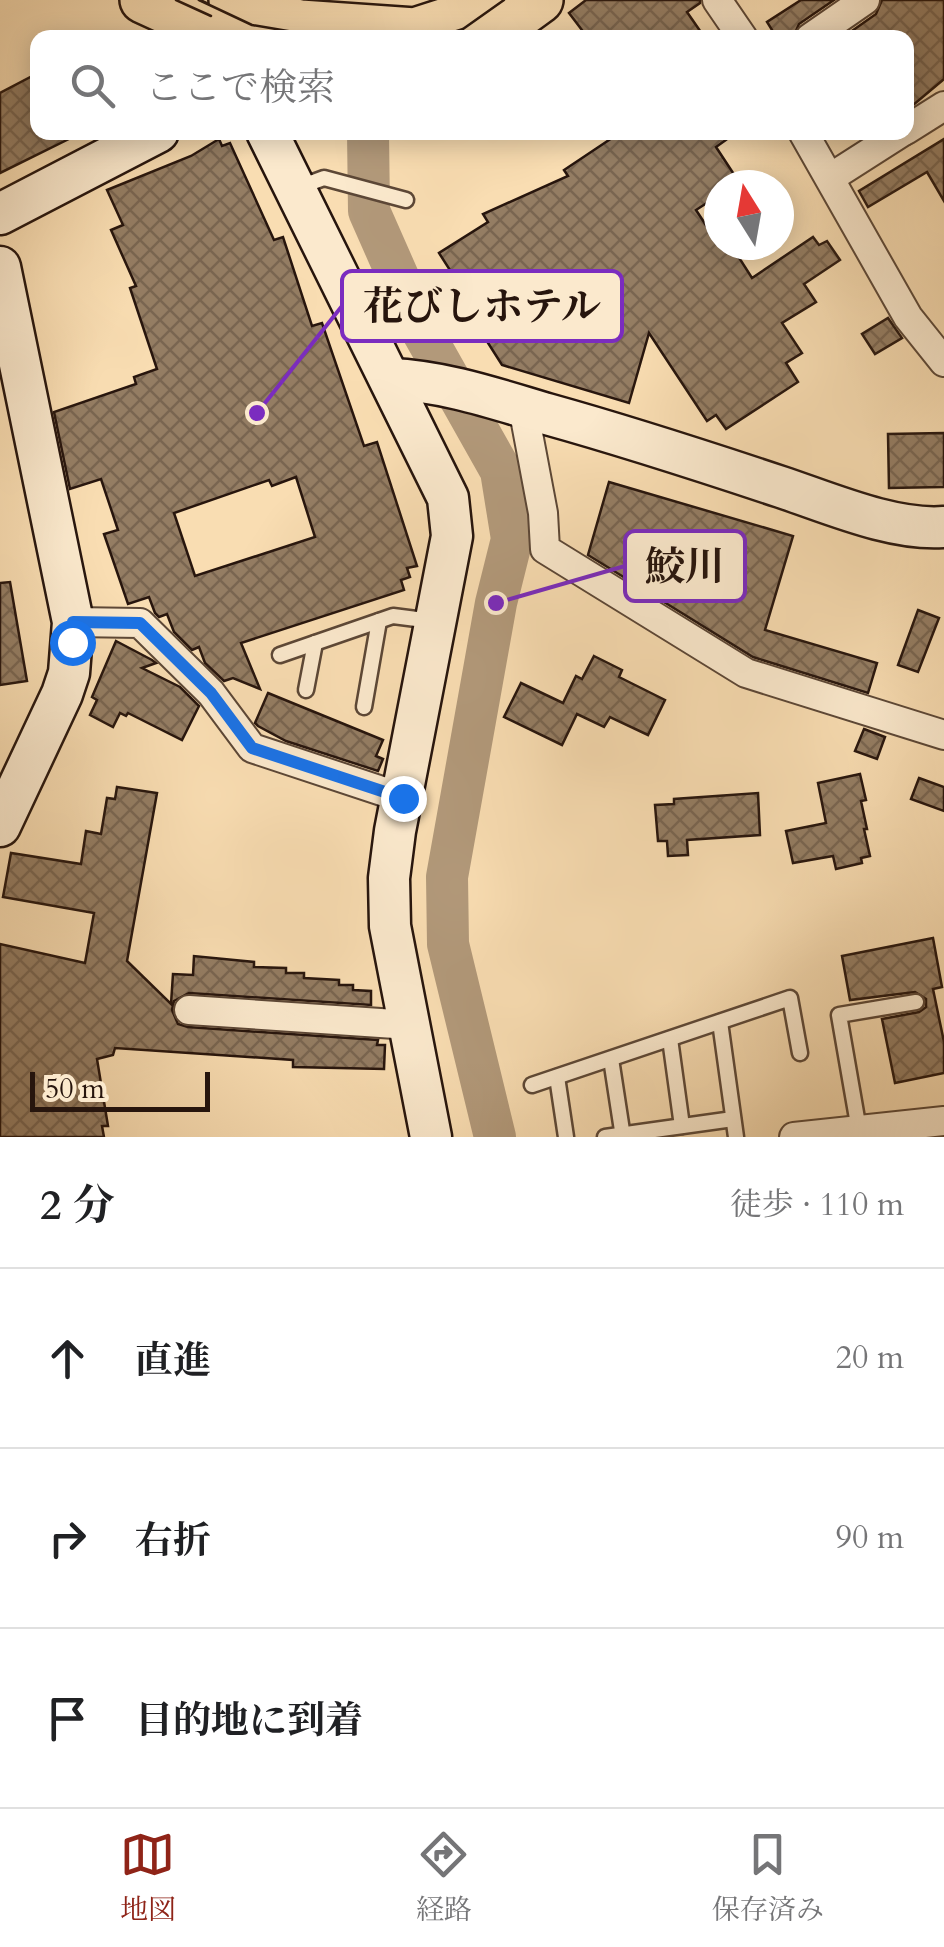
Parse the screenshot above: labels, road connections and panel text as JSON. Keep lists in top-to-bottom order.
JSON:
{
  "places": ["花びしホテル", "鮫川"],
  "scale_bar": "50 m",
  "north": "top",
  "page": {
    "search": "ここで検索",
    "scale": "50 m",
    "heading": ["2 分", "徒歩 · 110 m"],
    "list": [
      ["直進", "20 m"],
      ["右折", "90 m"],
      "目的地に到着"
    ],
    "nav": ["地図", "経路", "保存済み"]
  }
}
